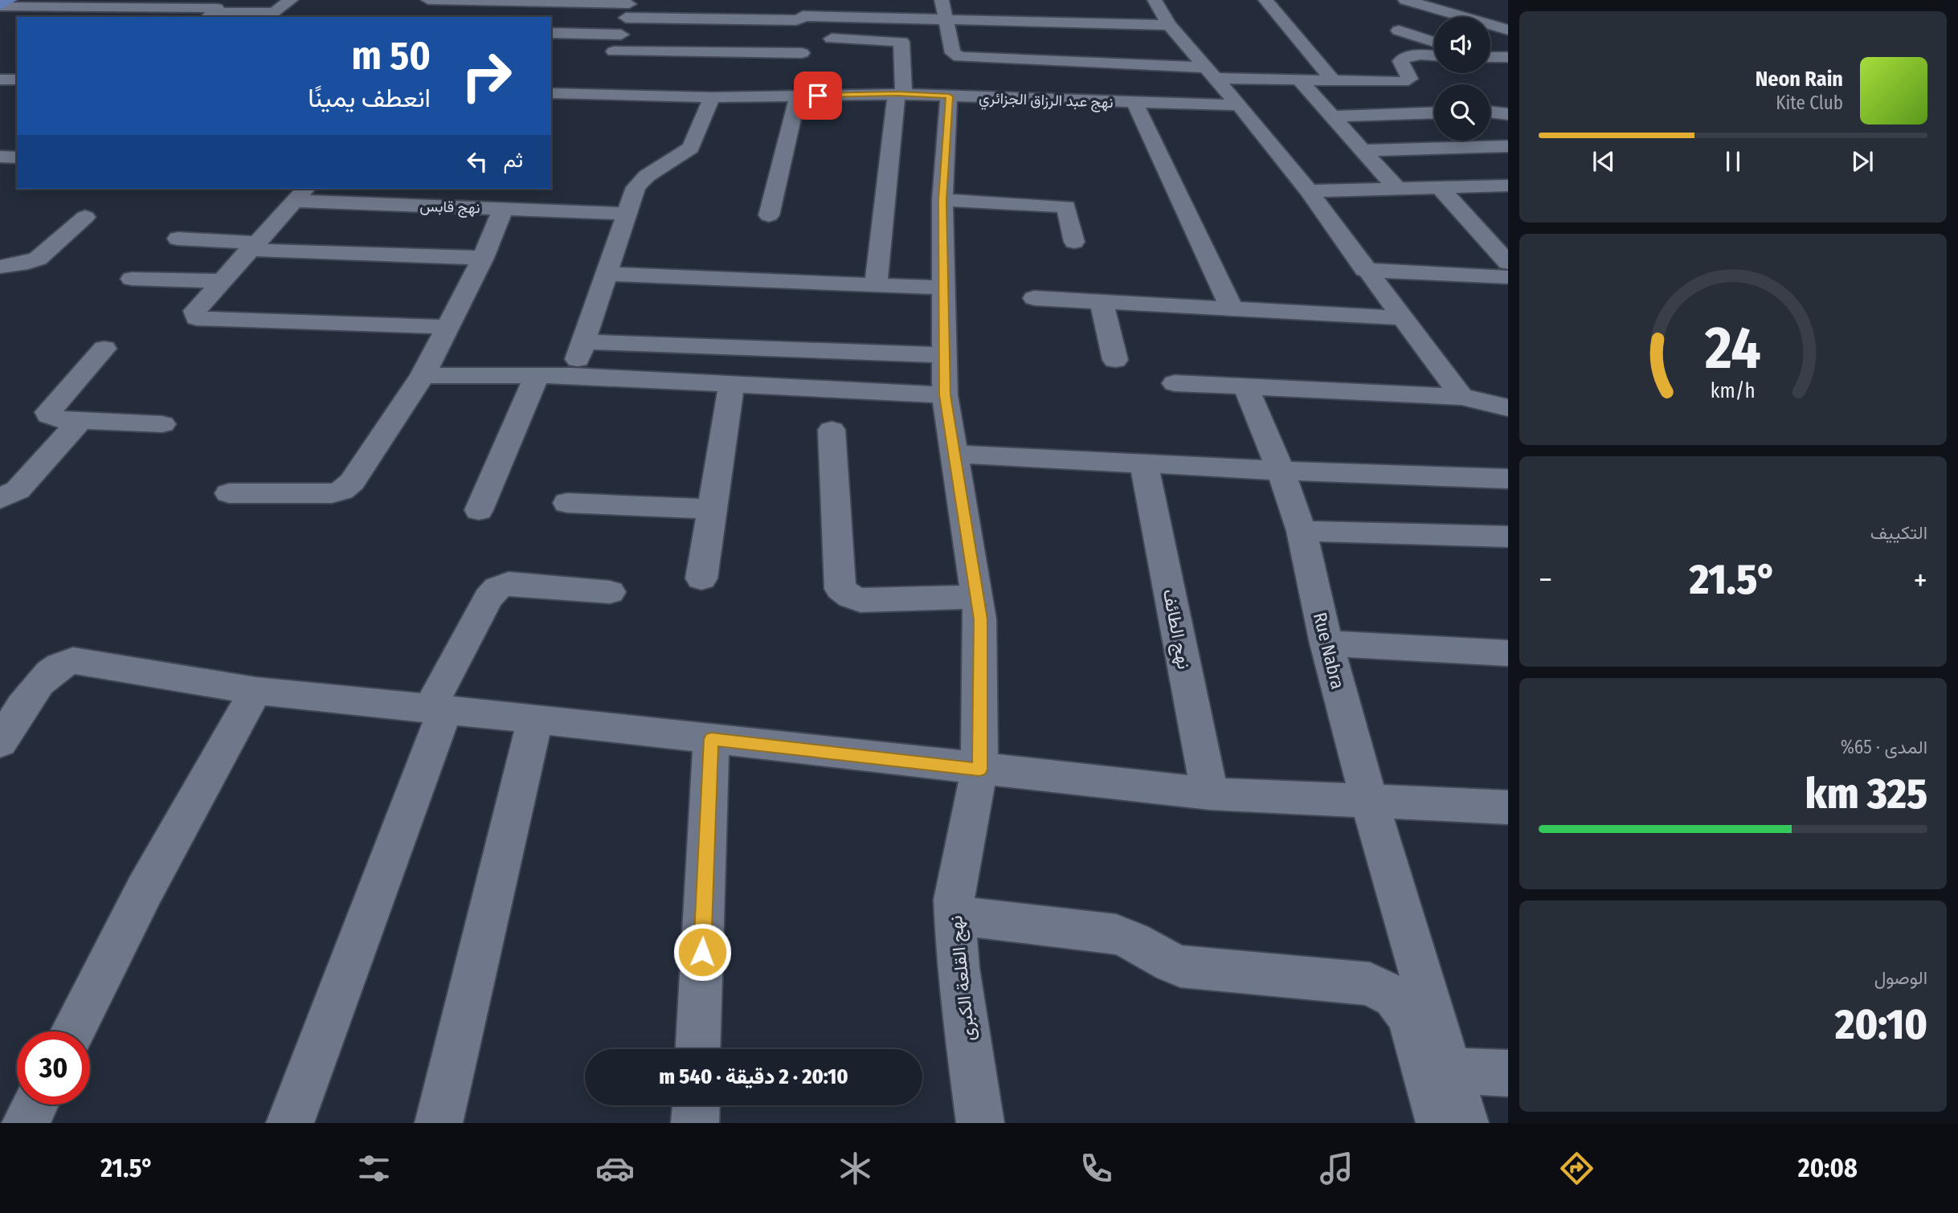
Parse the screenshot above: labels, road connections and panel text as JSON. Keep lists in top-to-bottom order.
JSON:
{
  "streets": {
    "street": [
      "نهج عبد الرزاق الجزائري",
      "نهج قابس",
      "نهج الطائف",
      "Rue Nabra",
      "نهج القلعة الكبرى"
    ]
  },
  "crossings": [
    ["نهج عبد الرزاق الجزائري", "نهج القلعة الكبرى"]
  ],
  "page": {
    "turn": ["50 m", "انعطف يمينًا"],
    "song": ["Neon Rain", "Kite Club"],
    "then": "ثم",
    "tile": [
      "التكييف",
      ["المدى · 65%", "325 km"],
      ["الوصول", "20:10"]
    ],
    "heat": ["−", "21.5°", "+"],
    "limit": "30",
    "trip": "20:10 · 2 دقيقة · 540 m",
    "tabs": ["20:08", "21.5°"],
    "gauge": ["24", "km/h"]
  }
}
